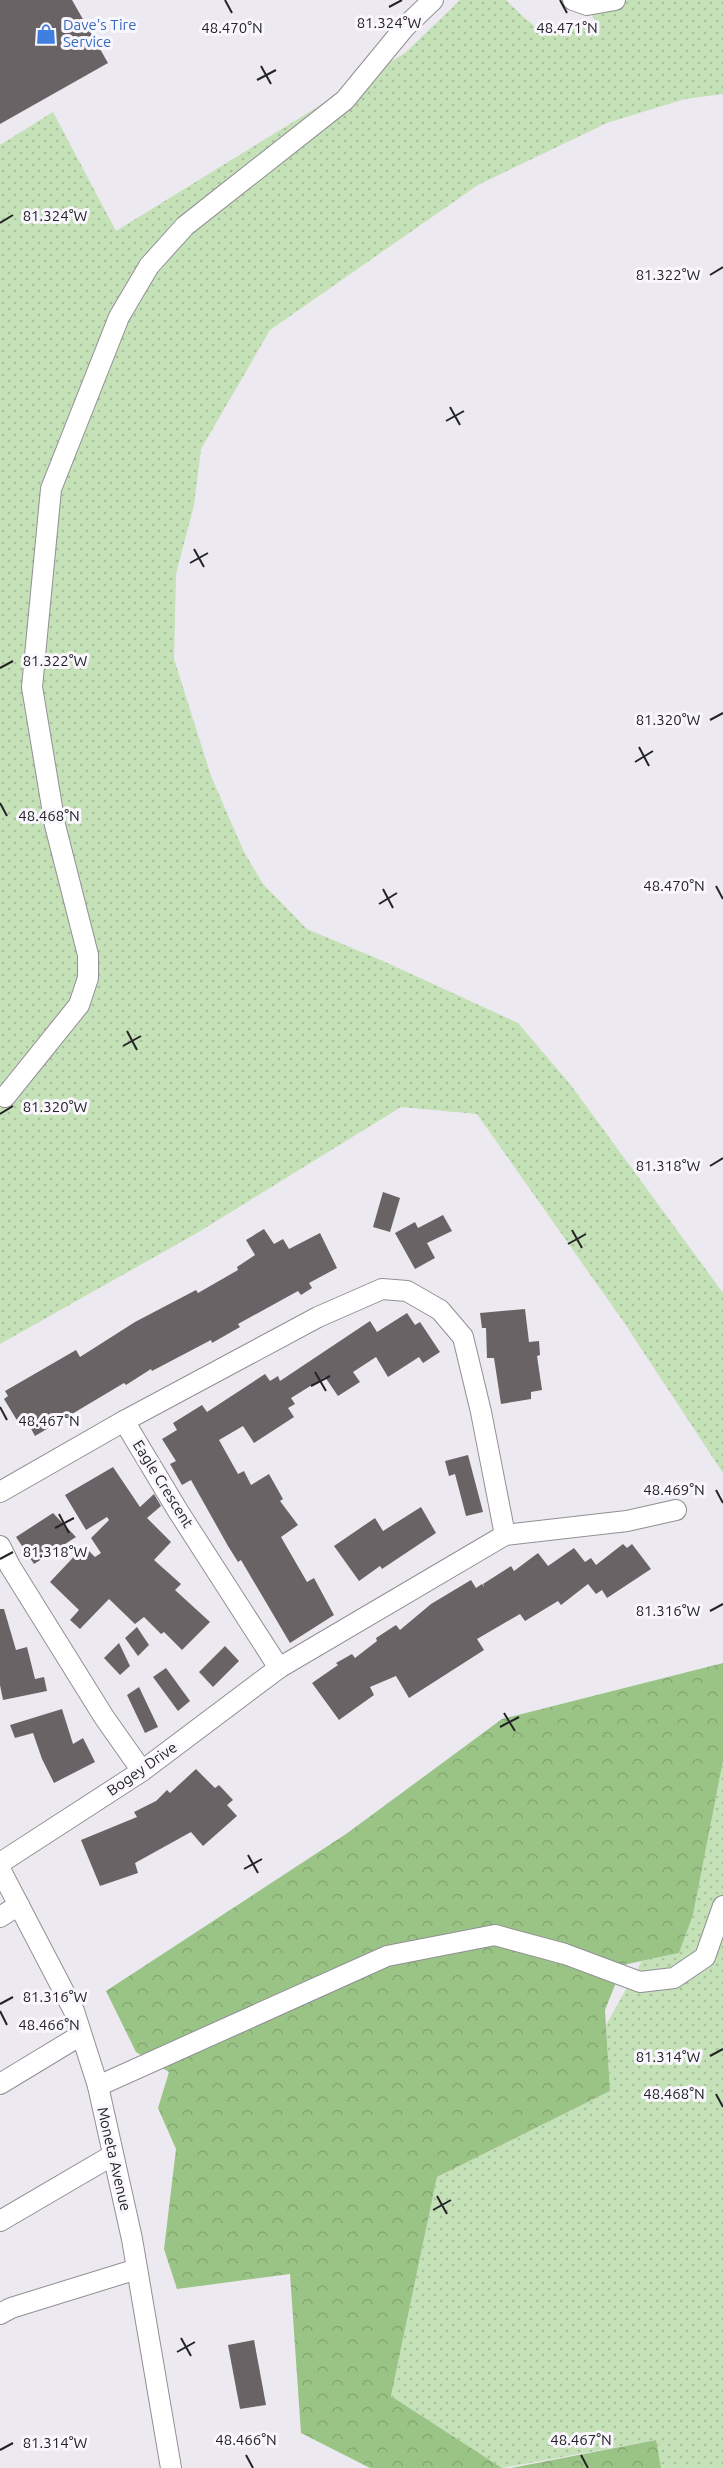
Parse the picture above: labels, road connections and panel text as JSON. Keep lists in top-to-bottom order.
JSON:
{
  "streets": {
    "street": ["Eagle Crescent", "Bogey Drive", "Moneta Avenue"]
  },
  "crossings": [
    ["Eagle Crescent", "Bogey Drive"]
  ],
  "places": {
    "shop": ["Dave's Tire Service"]
  },
  "coordinates": [
    "81.324°W",
    "48.470°N",
    "48.471°N",
    "81.322°W",
    "81.320°W",
    "48.468°N",
    "81.318°W",
    "48.467°N",
    "48.469°N",
    "81.316°W",
    "48.466°N",
    "81.314°W"
  ]
}
